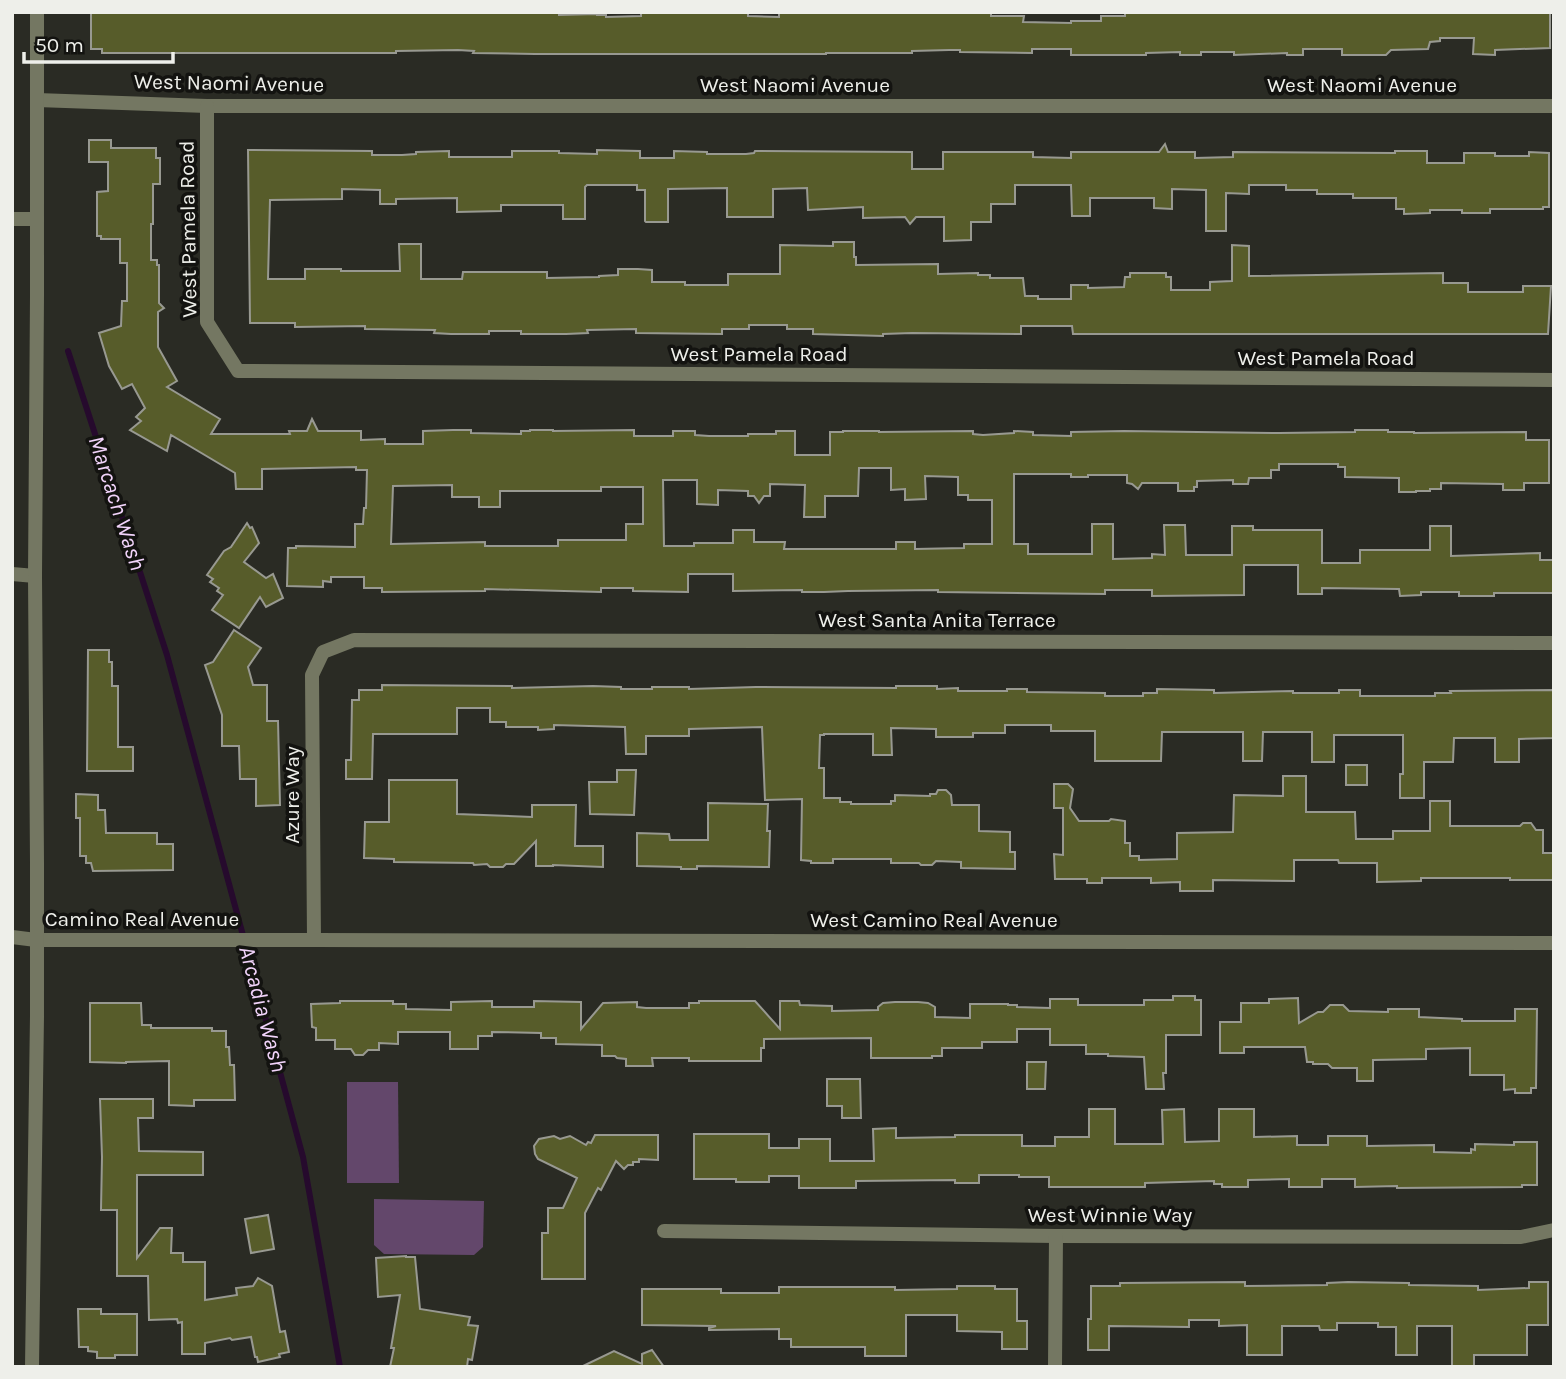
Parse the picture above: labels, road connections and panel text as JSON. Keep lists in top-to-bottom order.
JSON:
{
  "streets": {
    "street": [
      "West Naomi Avenue",
      "West Pamela Road",
      "West Santa Anita Terrace",
      "Azure Way",
      "Camino Real Avenue",
      "West Camino Real Avenue",
      "West Winnie Way"
    ]
  },
  "crossings": [
    ["West Naomi Avenue", "West Pamela Road"],
    ["West Santa Anita Terrace", "Azure Way"],
    ["Azure Way", "Camino Real Avenue"],
    ["Azure Way", "West Camino Real Avenue"],
    ["Camino Real Avenue", "West Camino Real Avenue"]
  ],
  "water": ["Marcach Wash", "Arcadia Wash"],
  "scale_bar": "50 m"
}
